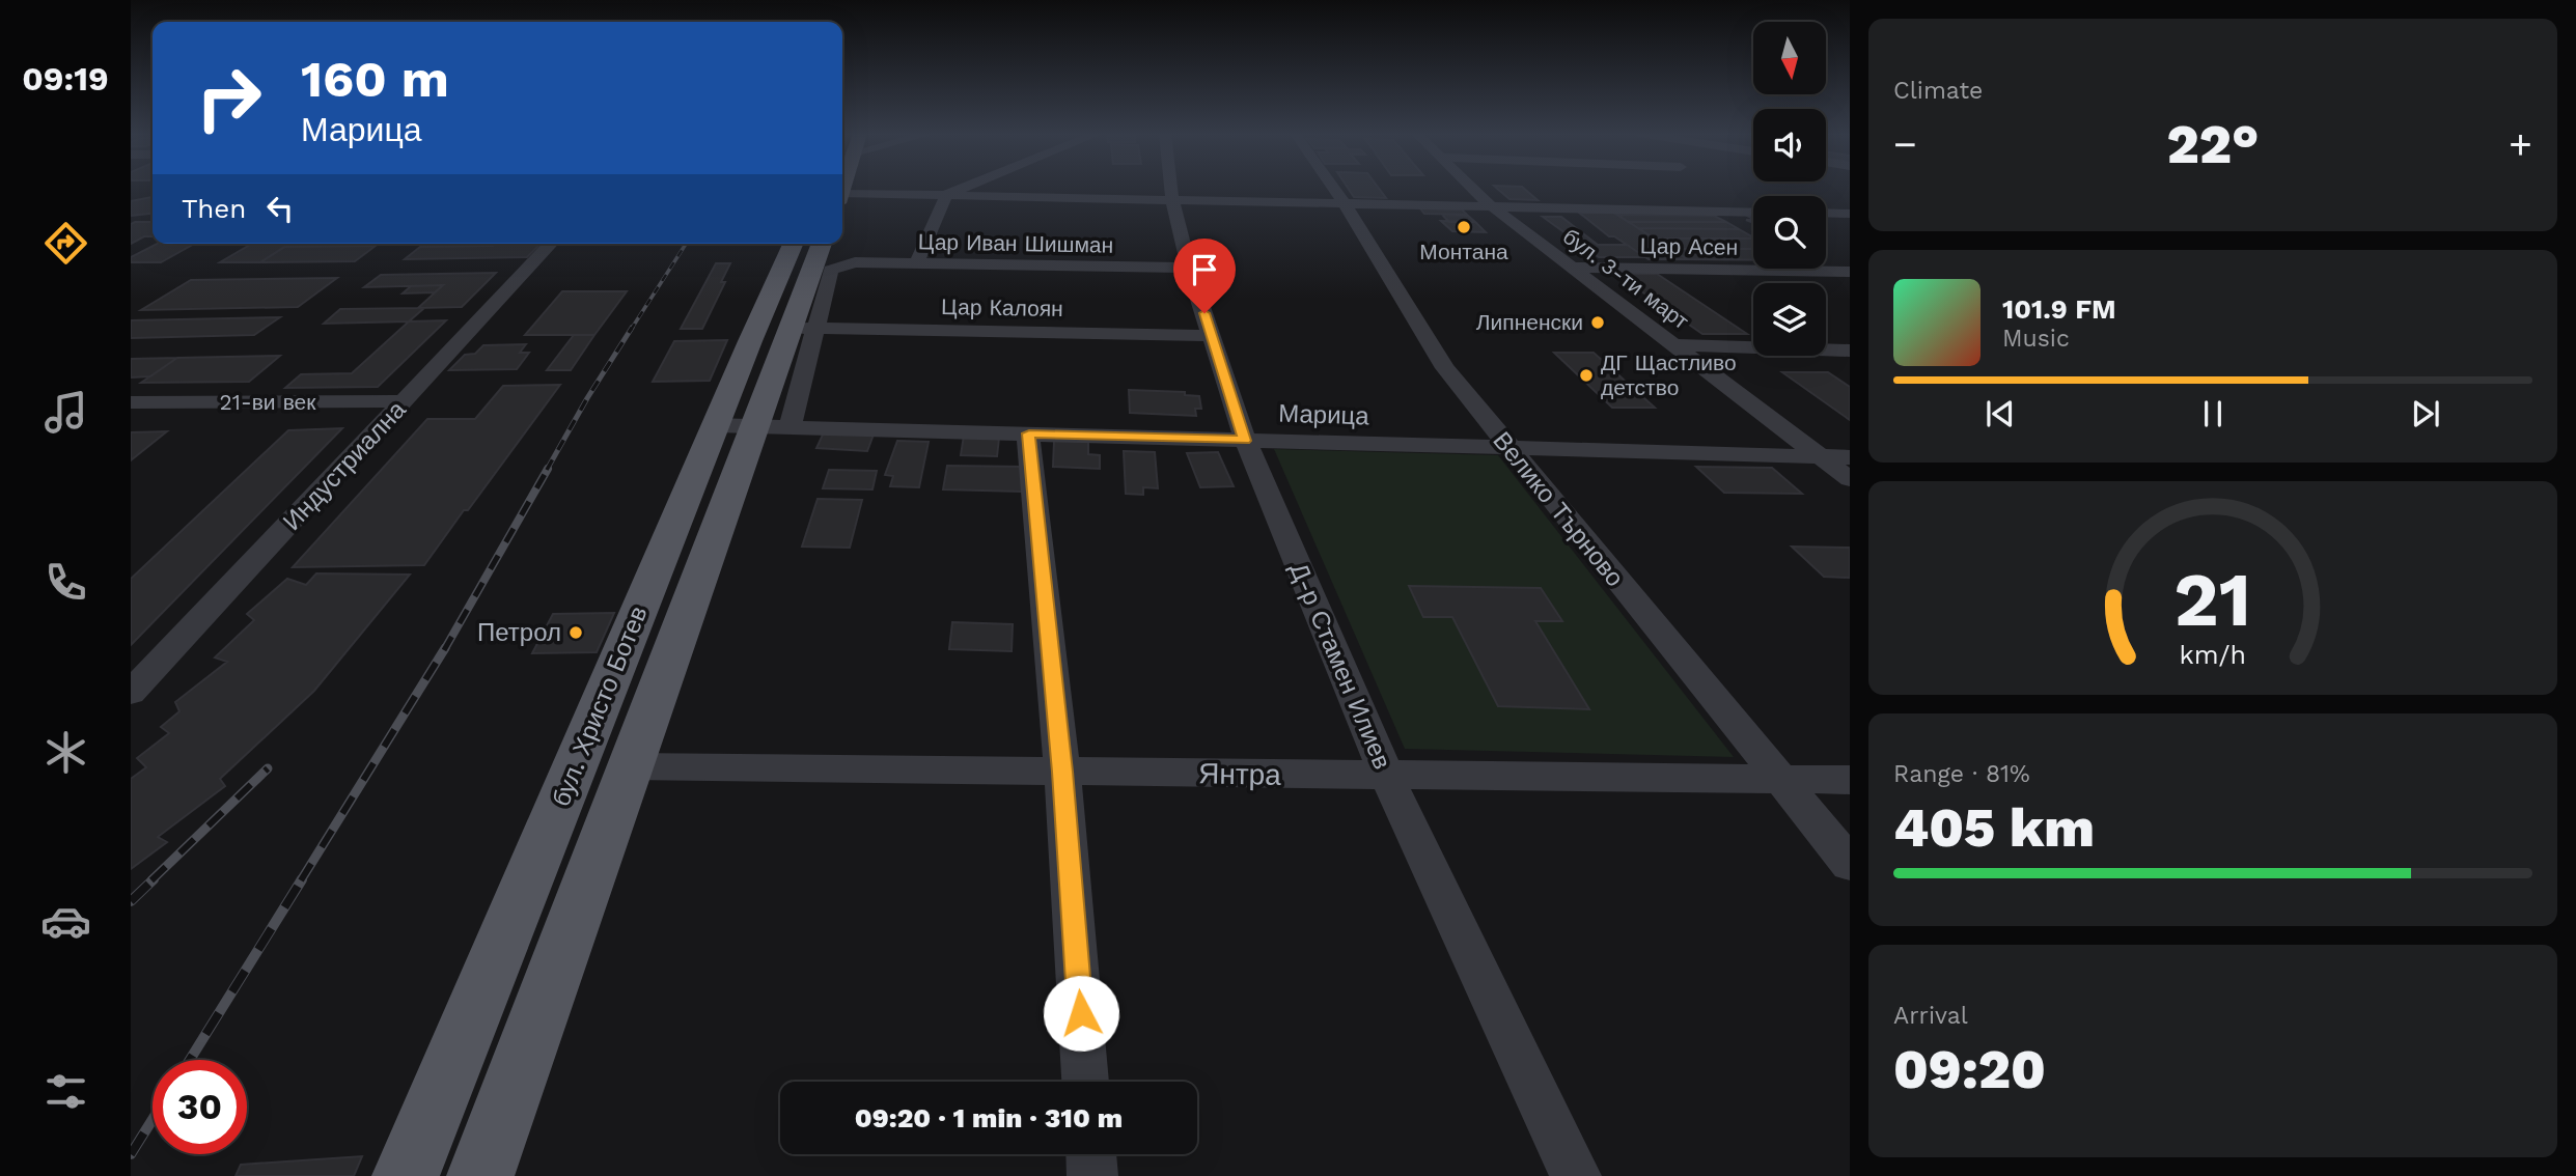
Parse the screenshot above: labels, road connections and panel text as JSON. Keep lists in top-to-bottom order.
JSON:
{
  "streets": {
    "main road": ["бул. Христо Ботев"],
    "street": [
      "Цар Иван Шишман",
      "Цар Асен",
      "бул. 3-ти март",
      "Цар Калоян",
      "21-ви век",
      "Марица",
      "Индустриална",
      "Велико Търново",
      "Д-р Стамен Илиев",
      "Янтра"
    ]
  },
  "crossings": [
    ["Цар Иван Шишман", "Д-р Стамен Илиев"],
    ["Цар Иван Шишман", "бул. Христо Ботев"],
    ["Цар Асен", "бул. 3-ти март"],
    ["бул. 3-ти март", "Марица"],
    ["Цар Калоян", "Д-р Стамен Илиев"],
    ["Цар Калоян", "бул. Христо Ботев"],
    ["21-ви век", "Индустриална"],
    ["Марица", "Велико Търново"],
    ["Марица", "Д-р Стамен Илиев"],
    ["Марица", "бул. Христо Ботев"],
    ["Велико Търново", "Янтра"],
    ["Д-р Стамен Илиев", "Янтра"],
    ["бул. Христо Ботев", "Янтра"]
  ],
  "places": [
    "Монтана",
    "Липненски",
    "ДГ Щастливо детство",
    "Петрол"
  ],
  "north": "bottom",
  "page": {
    "tabs": "09:19",
    "tile": [
      "Climate",
      ["Range · 81%", "405 km"],
      ["Arrival", "09:20"]
    ],
    "turn": ["160 m", "Марица"],
    "heat": ["−", "22°", "+"],
    "then": "Then",
    "song": ["101.9 FM", "Music"],
    "limit": "30",
    "trip": "09:20 · 1 min · 310 m",
    "gauge": ["21", "km/h"]
  }
}
